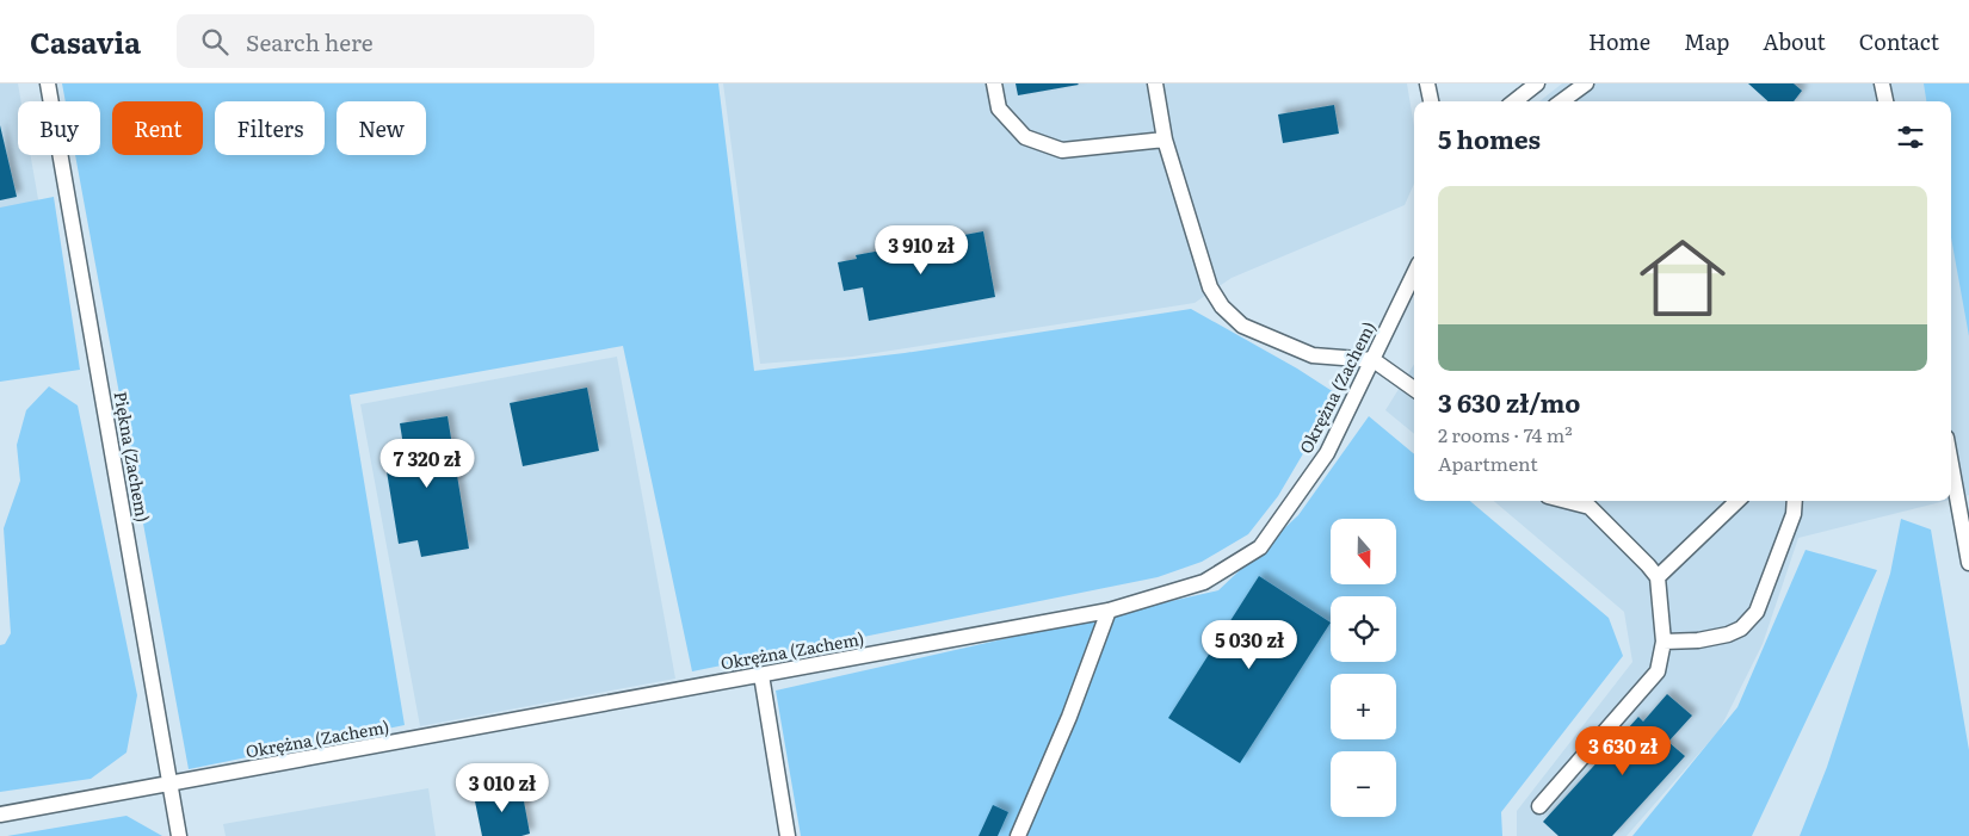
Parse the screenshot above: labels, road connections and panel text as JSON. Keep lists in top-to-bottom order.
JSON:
{
  "streets": {
    "lane": ["Okrężna (Zachem)", "Piękna (Zachem)"]
  },
  "crossings": [
    ["Okrężna (Zachem)", "Piękna (Zachem)"]
  ],
  "north": "bottom",
  "page": {
    "header": "Casavia",
    "search": "Search here",
    "nav": [
      "Home",
      "Map",
      "About",
      "Contact"
    ],
    "chip": [
      "Buy",
      "Rent",
      "Filters",
      "New"
    ],
    "heading": "5 homes",
    "list": [
      {
        "name": "3 630 zł/mo",
        "note": "2 rooms · 74 m² · Apartment"
      }
    ],
    "price": [
      "3 910 zł",
      "7 320 zł",
      "5 030 zł",
      "3 630 zł",
      "3 010 zł"
    ],
    "map_buttons": ["+", "−"]
  }
}
